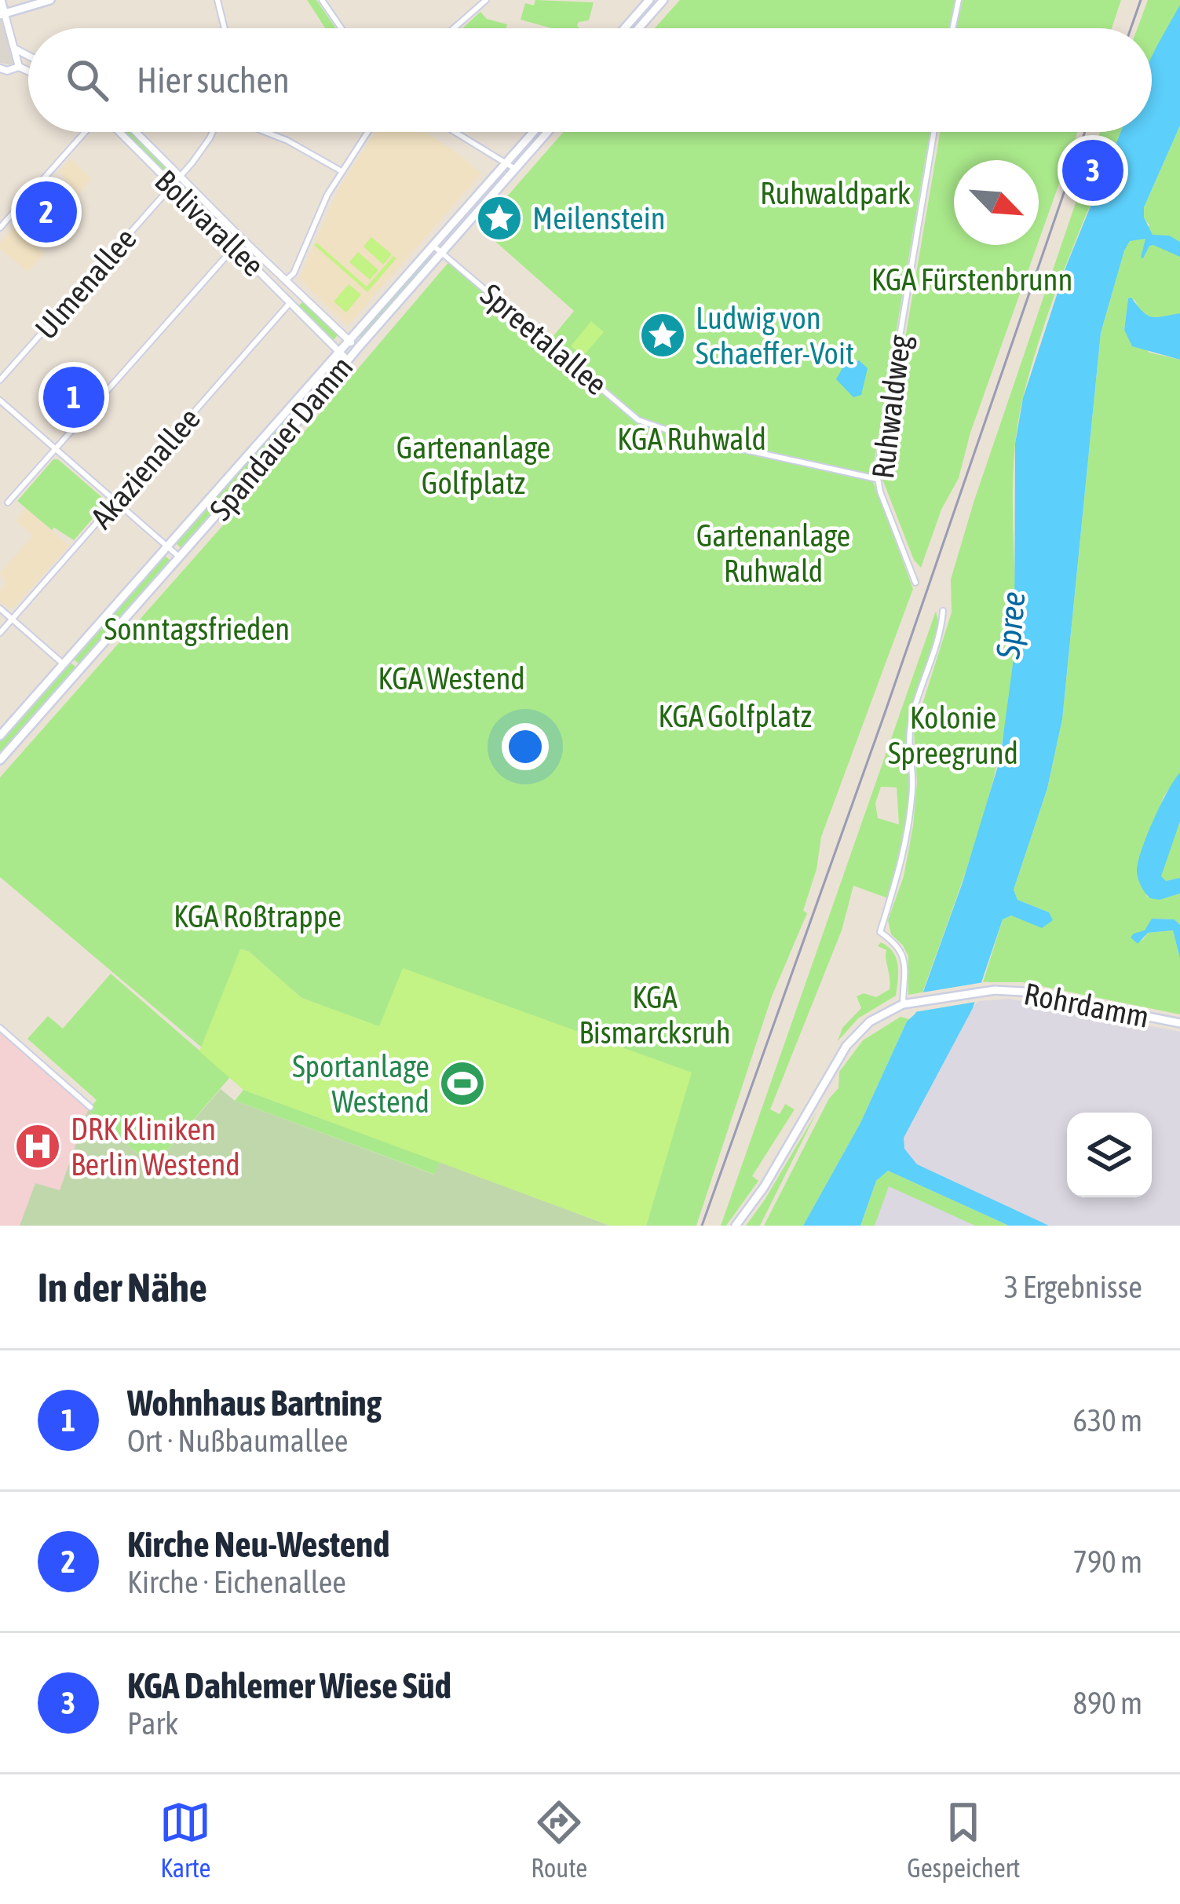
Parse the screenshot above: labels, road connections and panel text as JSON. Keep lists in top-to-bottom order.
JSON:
{
  "streets": {
    "main road": ["Spandauer Damm", "Rohrdamm"],
    "street": [
      "Bolivarallee",
      "Ulmenallee",
      "Spreetalallee",
      "Ruhwaldweg",
      "Akazienallee"
    ]
  },
  "crossings": [
    ["Bolivarallee", "Ulmenallee"],
    ["Bolivarallee", "Spandauer Damm"],
    ["Bolivarallee", "Akazienallee"],
    ["Spreetalallee", "Ruhwaldweg"],
    ["Spreetalallee", "Spandauer Damm"]
  ],
  "water": ["Spree"],
  "parks": [
    "Ruhwaldpark",
    "KGA Fürstenbrunn",
    "KGA Ruhwald",
    "Gartenanlage Golfplatz",
    "Gartenanlage Ruhwald",
    "Sonntagsfrieden",
    "KGA Westend",
    "KGA Golfplatz",
    "Kolonie Spreegrund",
    "KGA Roßtrappe",
    "KGA Bismarcksruh"
  ],
  "places": {
    "place": ["Meilenstein", "Ludwig von Schaeffer-Voit"],
    "sports": ["Sportanlage Westend"],
    "hospital": ["DRK Kliniken Berlin Westend"]
  },
  "north": "bottom right",
  "page": {
    "search": "Hier suchen",
    "pins": ["3", "2", "1"],
    "heading": ["In der Nähe", "3 Ergebnisse"],
    "list": [
      {
        "mark": "1",
        "name": "Wohnhaus Bartning",
        "note": "Ort · Nußbaumallee",
        "value": "630 m"
      },
      {
        "mark": "2",
        "name": "Kirche Neu-Westend",
        "note": "Kirche · Eichenallee",
        "value": "790 m"
      },
      {
        "mark": "3",
        "name": "KGA Dahlemer Wiese Süd",
        "note": "Park",
        "value": "890 m"
      }
    ],
    "nav": ["Karte", "Route", "Gespeichert"]
  }
}
